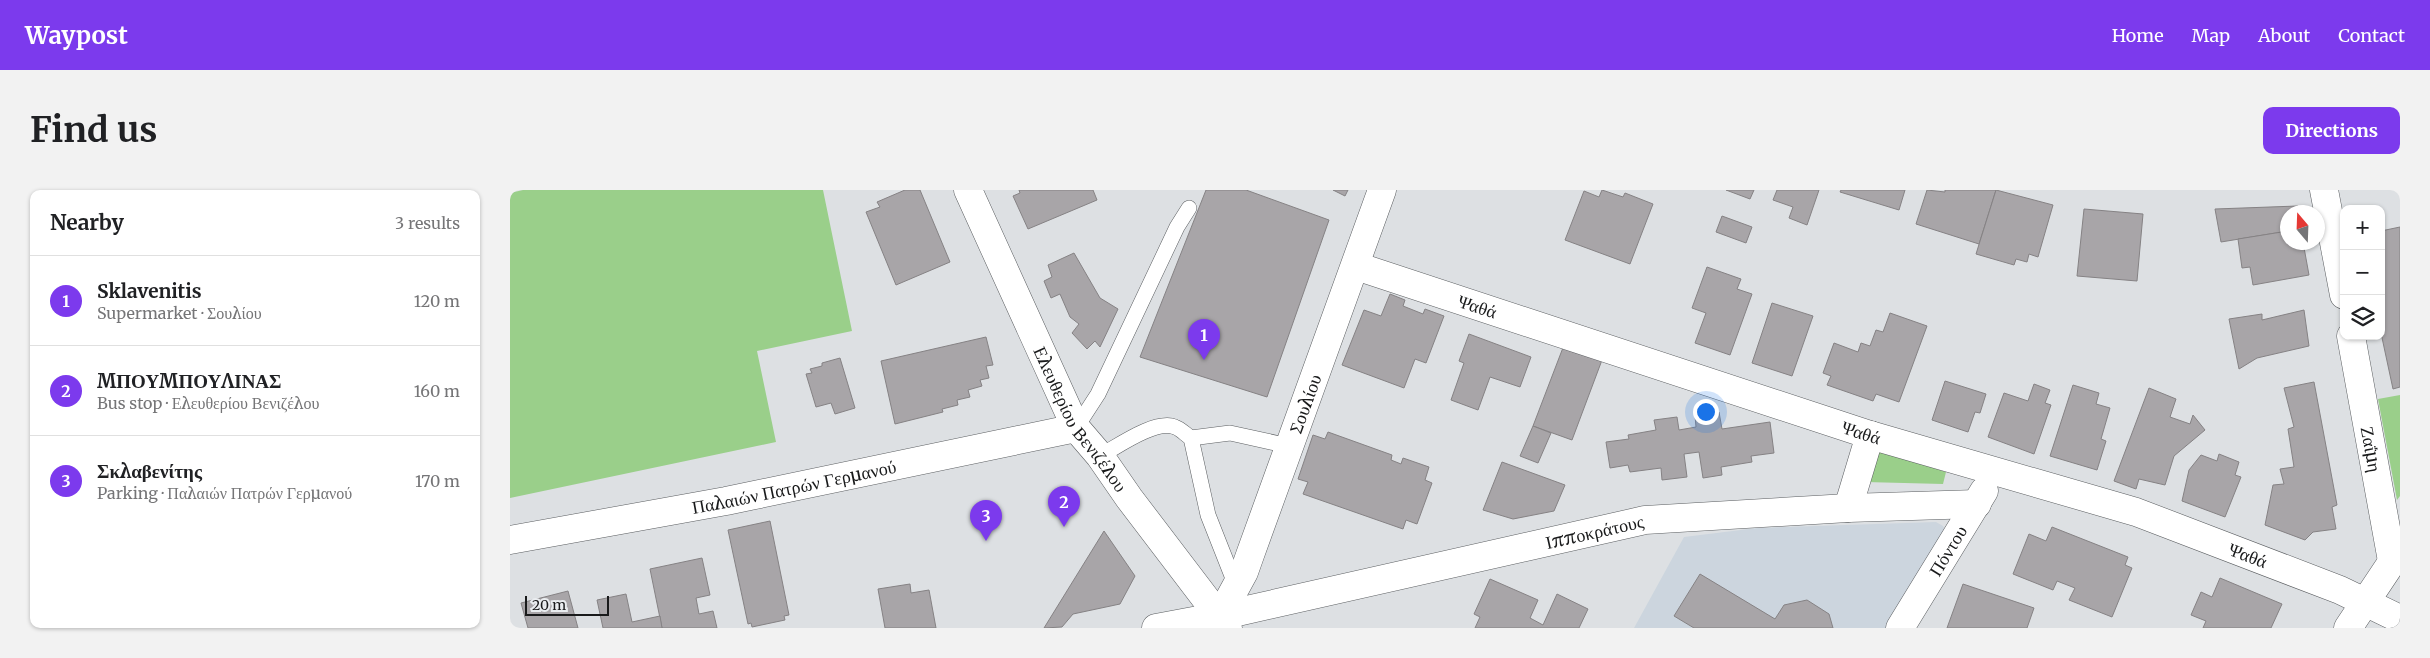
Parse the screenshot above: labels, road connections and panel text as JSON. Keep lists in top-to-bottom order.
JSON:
{
  "streets": {
    "street": [
      "Ψαθά",
      "Σουλίου",
      "Ελευθερίου Βενιζέλου",
      "Ζαΐμη",
      "Παλαιών Πατρών Γερμανού",
      "Ιπποκράτους",
      "Πόντου"
    ]
  },
  "crossings": [
    ["Ψαθά", "Σουλίου"],
    ["Ψαθά", "Πόντου"],
    ["Σουλίου", "Ελευθερίου Βενιζέλου"],
    ["Σουλίου", "Ιπποκράτους"],
    ["Ελευθερίου Βενιζέλου", "Παλαιών Πατρών Γερμανού"],
    ["Ελευθερίου Βενιζέλου", "Ιπποκράτους"],
    ["Ιπποκράτους", "Πόντου"]
  ],
  "scale_bar": "20 m",
  "north": "top",
  "page": {
    "header": "Waypost",
    "nav": [
      "Home",
      "Map",
      "About",
      "Contact"
    ],
    "buttons": "Directions",
    "title": "Find us",
    "heading": ["Nearby", "3 results"],
    "map_buttons": ["+", "−"],
    "list": [
      {
        "mark": "1",
        "name": "Sklavenitis",
        "note": "Supermarket · Σουλίου",
        "value": "120 m"
      },
      {
        "mark": "2",
        "name": "ΜΠΟΥΜΠΟΥΛΙΝΑΣ",
        "note": "Bus stop · Ελευθερίου Βενιζέλου",
        "value": "160 m"
      },
      {
        "mark": "3",
        "name": "Σκλαβενίτης",
        "note": "Parking · Παλαιών Πατρών Γερμανού",
        "value": "170 m"
      }
    ],
    "pins": ["1", "2", "3"],
    "scale": "20 m"
  }
}
